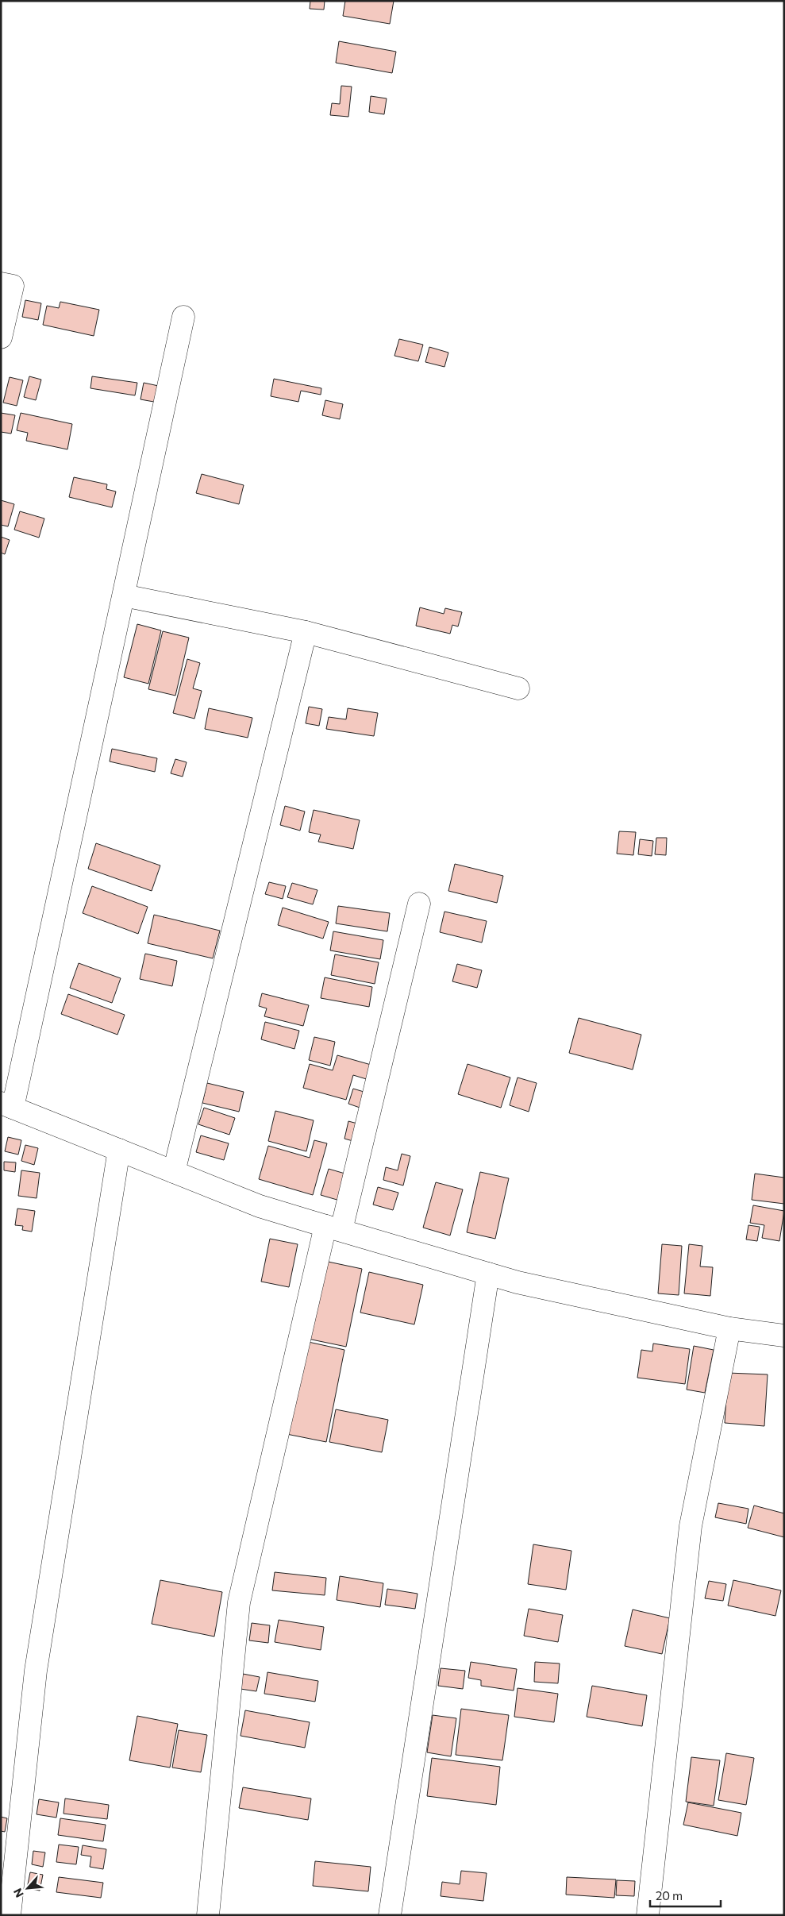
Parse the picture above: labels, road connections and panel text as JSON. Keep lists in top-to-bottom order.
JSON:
{
  "scale_bar": "20 m",
  "north": "bottom left"
}
